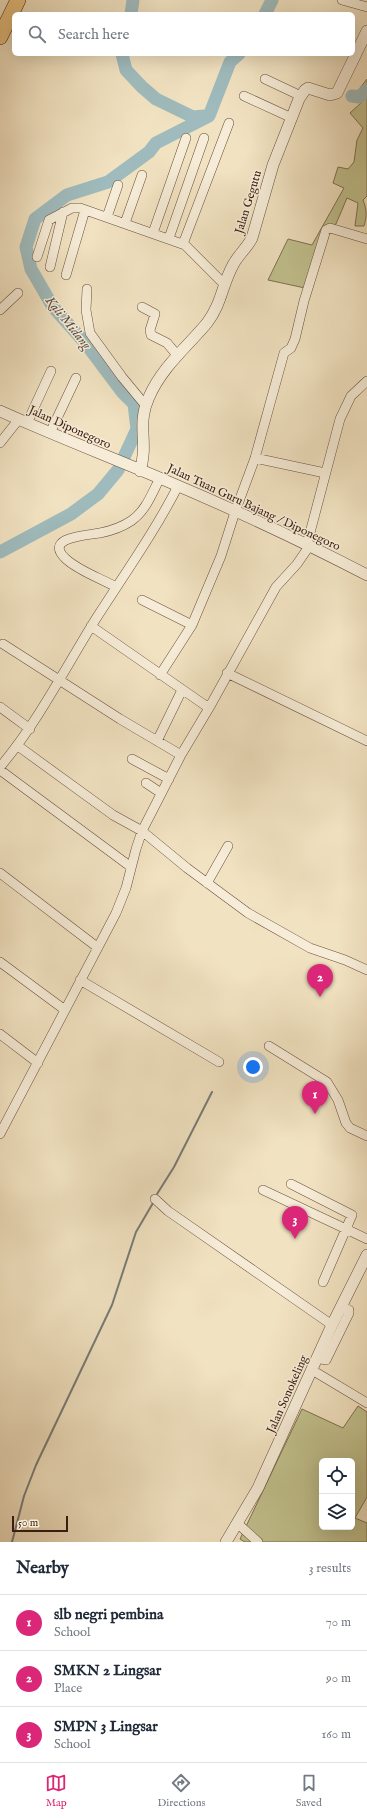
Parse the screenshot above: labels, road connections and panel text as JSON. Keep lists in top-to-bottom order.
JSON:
{
  "streets": {
    "street": [
      "Jalan Gegutu",
      "Jalan Diponegoro",
      "Jalan Tuan Guru Bajang / Diponegoro",
      "Jalan Sonokeling"
    ]
  },
  "crossings": [
    ["Jalan Gegutu", "Jalan Tuan Guru Bajang / Diponegoro"],
    ["Jalan Diponegoro", "Jalan Tuan Guru Bajang / Diponegoro"]
  ],
  "water": ["Kali Midang"],
  "scale_bar": "50 m",
  "page": {
    "search": "Search here",
    "pins": ["2", "1", "3"],
    "scale": "50 m",
    "heading": ["Nearby", "3 results"],
    "list": [
      {
        "mark": "1",
        "name": "slb negri pembina",
        "note": "School",
        "value": "70 m"
      },
      {
        "mark": "2",
        "name": "SMKN 2 Lingsar",
        "note": "Place",
        "value": "90 m"
      },
      {
        "mark": "3",
        "name": "SMPN 3 Lingsar",
        "note": "School",
        "value": "160 m"
      }
    ],
    "nav": ["Map", "Directions", "Saved"]
  }
}
